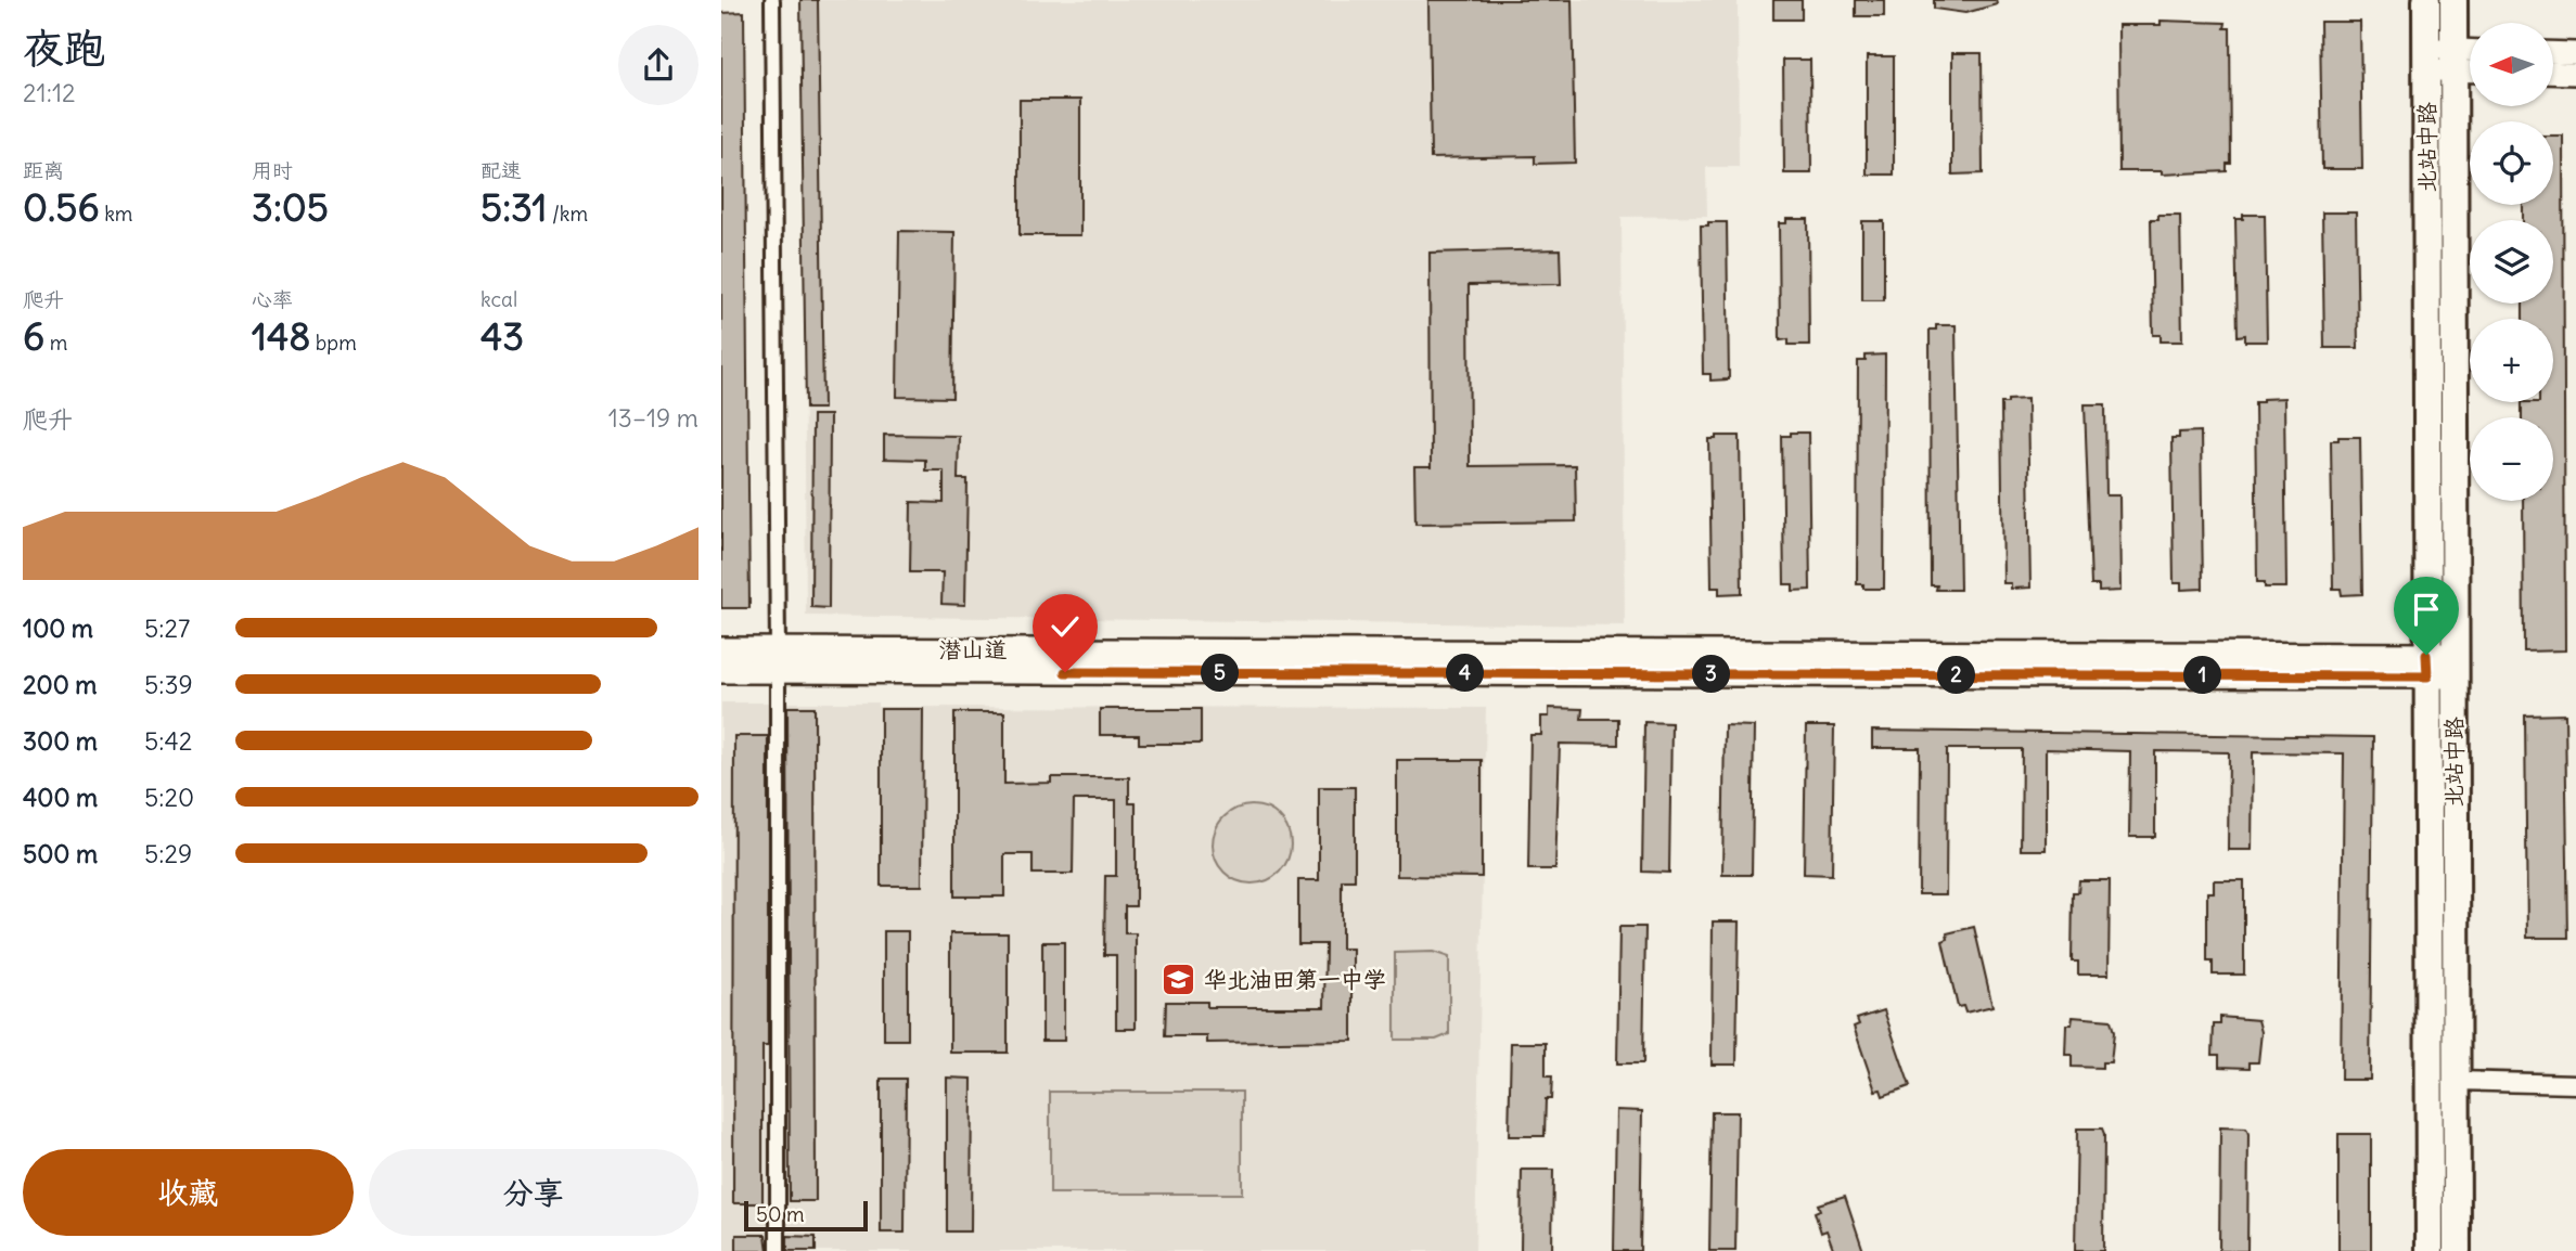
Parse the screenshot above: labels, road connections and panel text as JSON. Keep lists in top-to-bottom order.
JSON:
{
  "streets": {
    "main road": ["北站中路", "潜山道"]
  },
  "crossings": [
    ["北站中路", "潜山道"]
  ],
  "places": {
    "school or university": ["华北油田第一中学"]
  },
  "scale_bar": "50 m",
  "north": "left",
  "page": {
    "heading": ["夜跑", "21:12"],
    "map_buttons": ["+", "−"],
    "stats": [
      ["距离", "0.56 km"],
      ["用时", "3:05"],
      ["配速", "5:31 /km"],
      ["爬升", "6 m"],
      ["心率", "148 bpm"],
      ["kcal", "43"]
    ],
    "chart": ["爬升", "13–19 m"],
    "list": [
      {
        "name": "100 m",
        "note": "5:27"
      },
      {
        "name": "200 m",
        "note": "5:39"
      },
      {
        "name": "300 m",
        "note": "5:42"
      },
      {
        "name": "400 m",
        "note": "5:20"
      },
      {
        "name": "500 m",
        "note": "5:29"
      }
    ],
    "pins": [
      "4",
      "5",
      "3",
      "1",
      "2"
    ],
    "buttons": ["收藏", "分享"],
    "scale": "50 m"
  }
}
